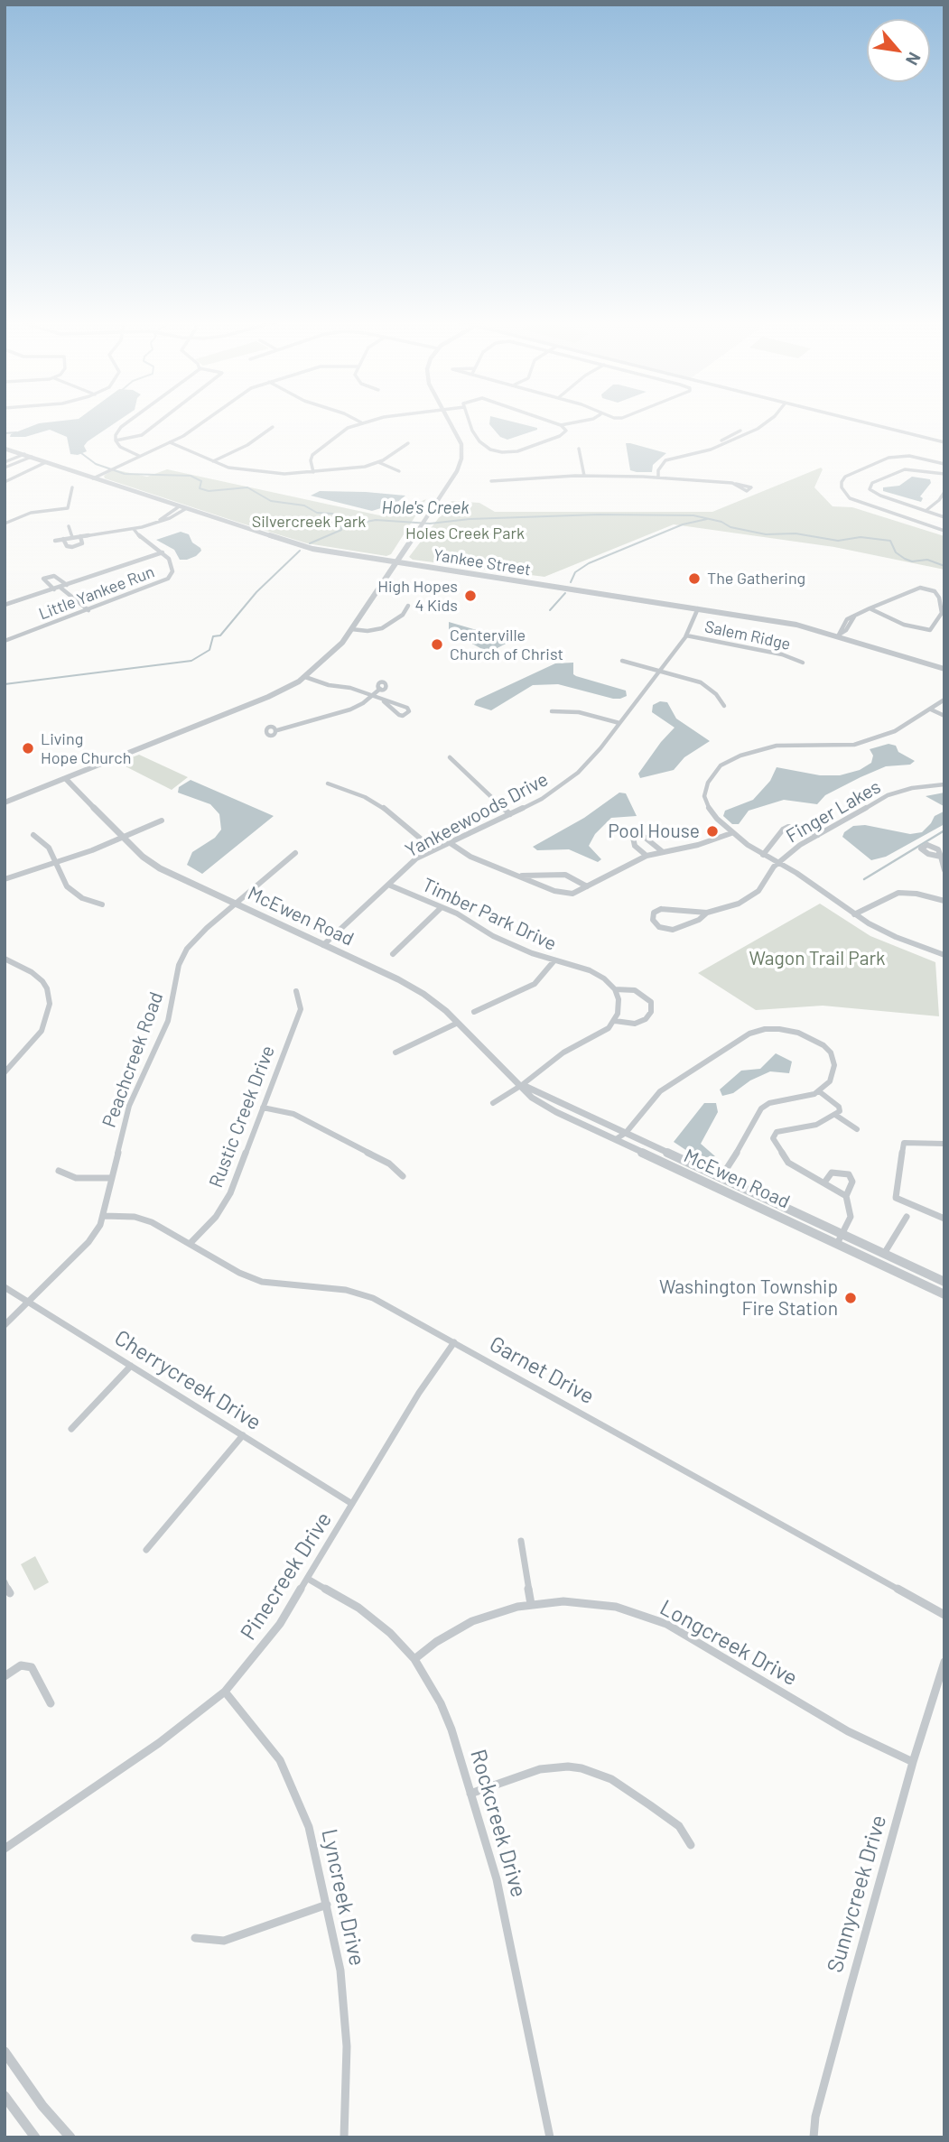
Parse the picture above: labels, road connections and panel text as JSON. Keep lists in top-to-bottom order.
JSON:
{
  "streets": {
    "street": [
      "Yankee Street",
      "Little Yankee Run",
      "Salem Ridge",
      "Finger Lakes",
      "Yankeewoods Drive",
      "Timber Park Drive",
      "McEwen Road",
      "Peachcreek Road",
      "Rustic Creek Drive",
      "Garnet Drive",
      "Cherrycreek Drive",
      "Pinecreek Drive",
      "Longcreek Drive",
      "Rockcreek Drive",
      "Sunnycreek Drive",
      "Lyncreek Drive"
    ]
  },
  "crossings": [
    ["Yankee Street", "Yankeewoods Drive"],
    ["Salem Ridge", "Yankeewoods Drive"],
    ["Yankeewoods Drive", "Timber Park Drive"],
    ["Yankeewoods Drive", "McEwen Road"],
    ["McEwen Road", "Peachcreek Road"],
    ["Peachcreek Road", "Garnet Drive"],
    ["Peachcreek Road", "Cherrycreek Drive"],
    ["Rustic Creek Drive", "Garnet Drive"],
    ["Garnet Drive", "Pinecreek Drive"],
    ["Cherrycreek Drive", "Pinecreek Drive"],
    ["Pinecreek Drive", "Rockcreek Drive"],
    ["Pinecreek Drive", "Lyncreek Drive"],
    ["Longcreek Drive", "Rockcreek Drive"],
    ["Longcreek Drive", "Sunnycreek Drive"]
  ],
  "water": ["Hole's Creek"],
  "parks": ["Silvercreek Park", "Holes Creek Park", "Wagon Trail Park"],
  "places": [
    "The Gathering",
    "High Hopes 4 Kids",
    "Centerville Church of Christ",
    "Living Hope Church",
    "Pool House",
    "Washington Township Fire Station"
  ],
  "north": "bottom right"
}
